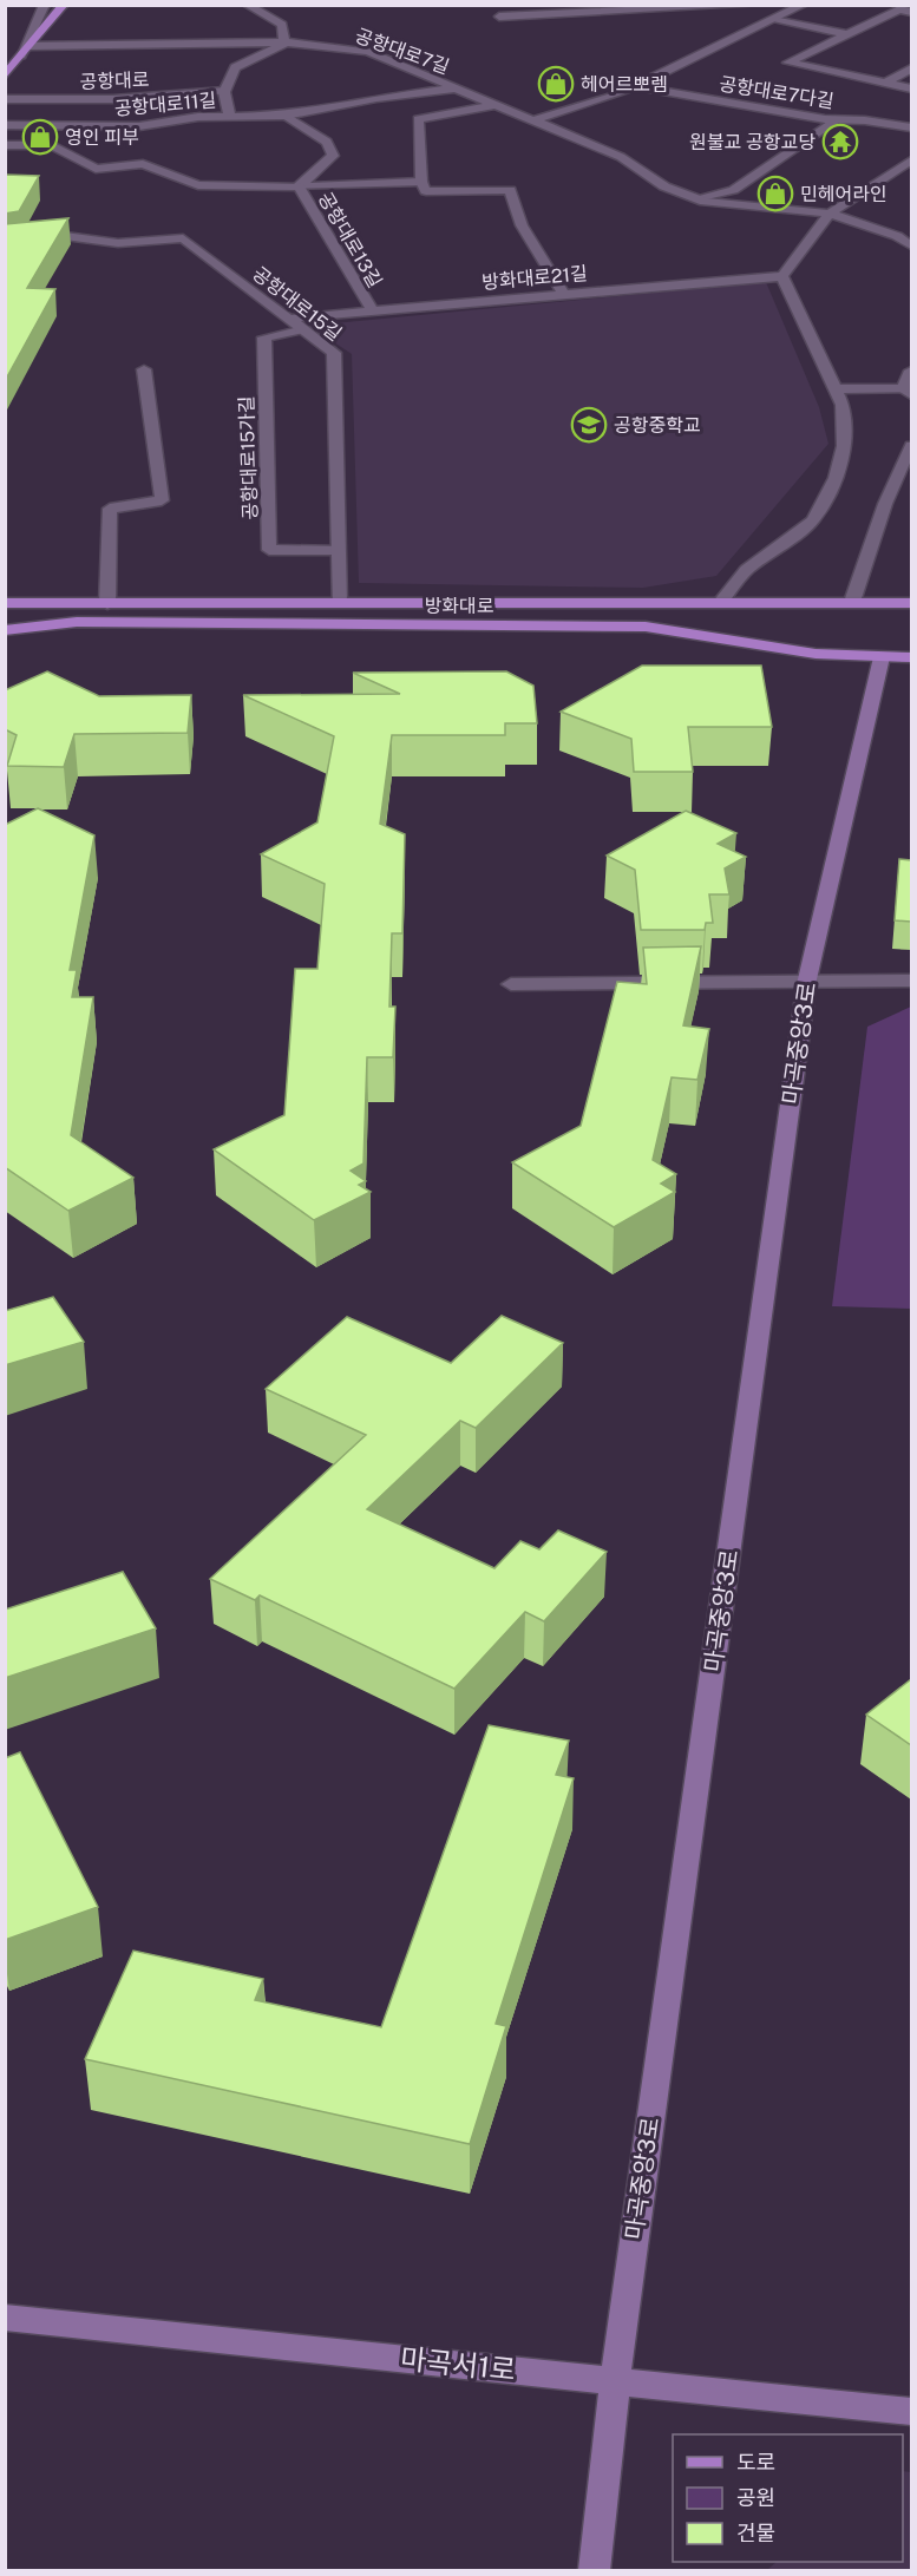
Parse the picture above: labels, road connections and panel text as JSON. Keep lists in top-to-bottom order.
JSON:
{
  "streets": {
    "main road": ["방화대로"],
    "street": [
      "공항대로7길",
      "공항대로",
      "공항대로7다길",
      "공항대로11길",
      "공항대로13길",
      "방화대로21길",
      "공항대로15길",
      "공항대로15가길",
      "마곡중앙3로",
      "마곡서1로"
    ]
  },
  "crossings": [
    ["공항대로7길", "공항대로11길"],
    ["공항대로13길", "방화대로21길"],
    ["방화대로21길", "공항대로15길"],
    ["공항대로15길", "공항대로15가길"],
    ["공항대로15길", "방화대로"],
    ["방화대로", "마곡중앙3로"],
    ["마곡중앙3로", "마곡서1로"]
  ],
  "places": {
    "shop": ["헤어르뽀렘", "영인 피부", "민헤어라인"],
    "temple": ["원불교 공항교당"],
    "school or university": ["공항중학교"]
  },
  "legend": ["도로", "공원", "건물"]
}
